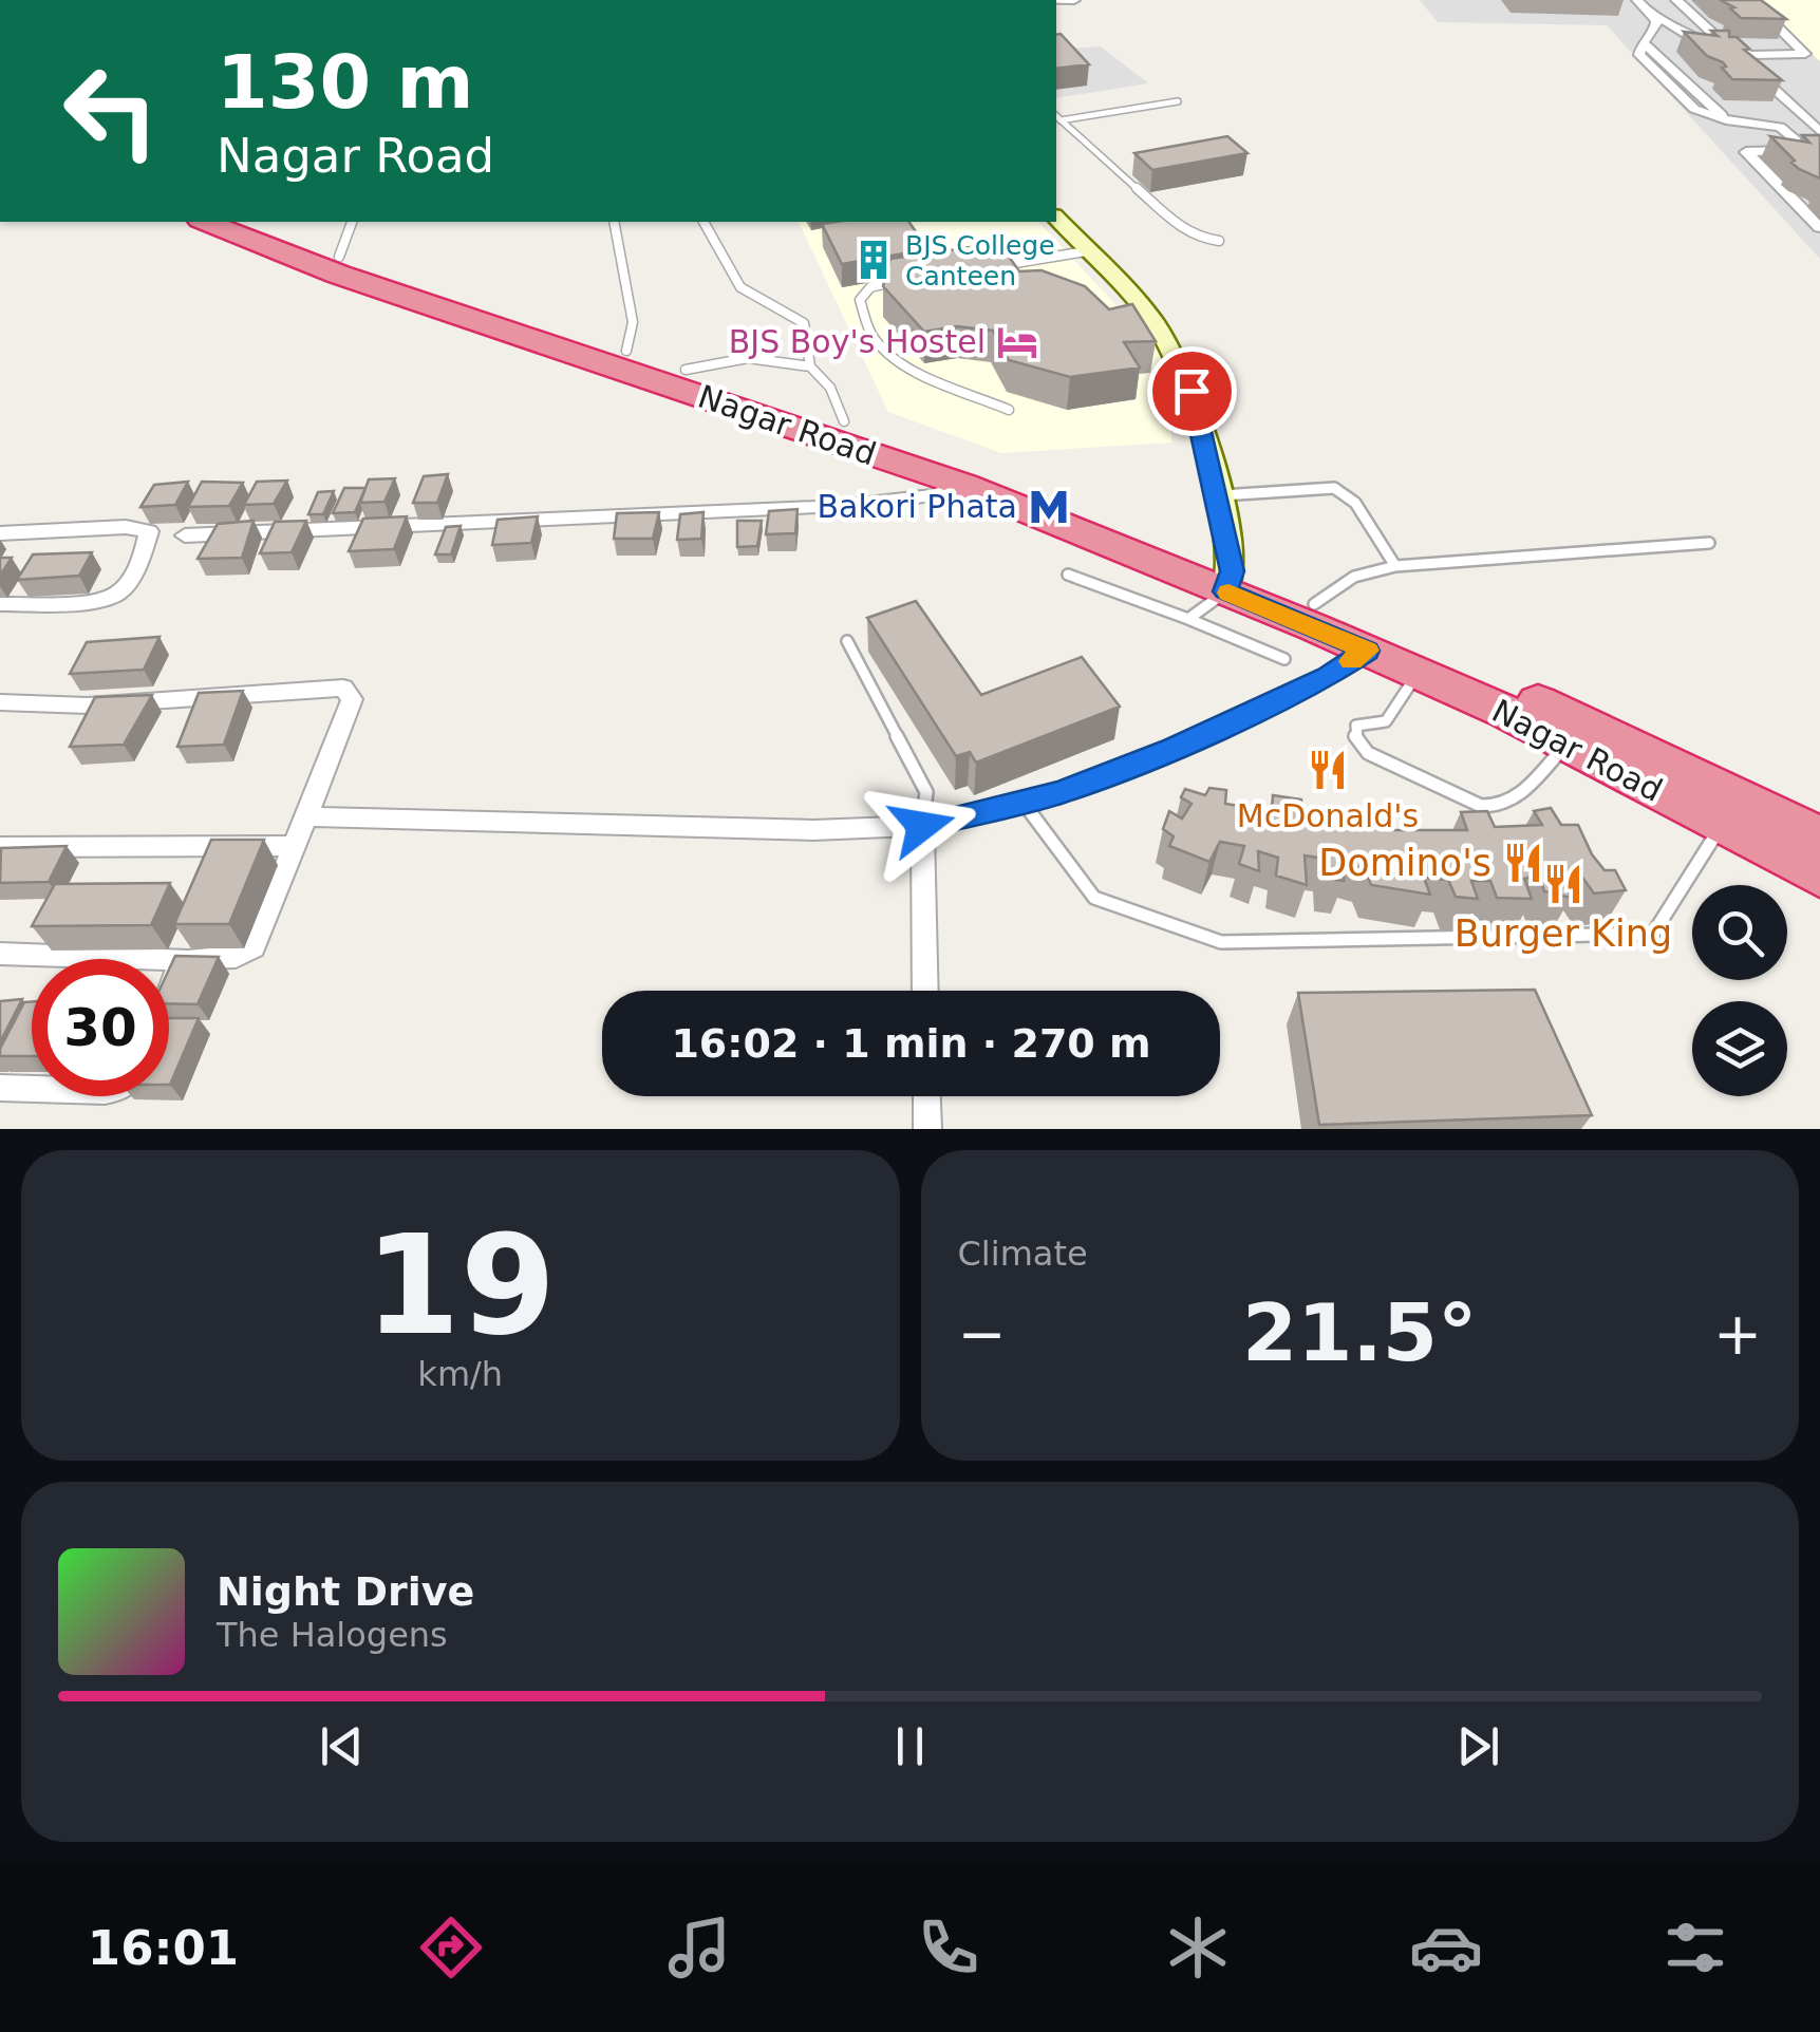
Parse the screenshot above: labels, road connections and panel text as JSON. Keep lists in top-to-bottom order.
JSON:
{
  "streets": {
    "highway": ["Nagar Road"]
  },
  "places": {
    "building": ["BJS College Canteen"],
    "hotel": ["BJS Boy's Hostel"],
    "metro station": ["Bakori Phata"],
    "restaurant": ["McDonald's", "Domino's", "Burger King"]
  },
  "page": {
    "turn": ["130 m", "Nagar Road"],
    "limit": "30",
    "trip": "16:02 · 1 min · 270 m",
    "tile": [
      ["19", "km/h"],
      "Climate"
    ],
    "heat": ["−", "21.5°", "+"],
    "song": ["Night Drive", "The Halogens"],
    "tabs": "16:01"
  }
}
